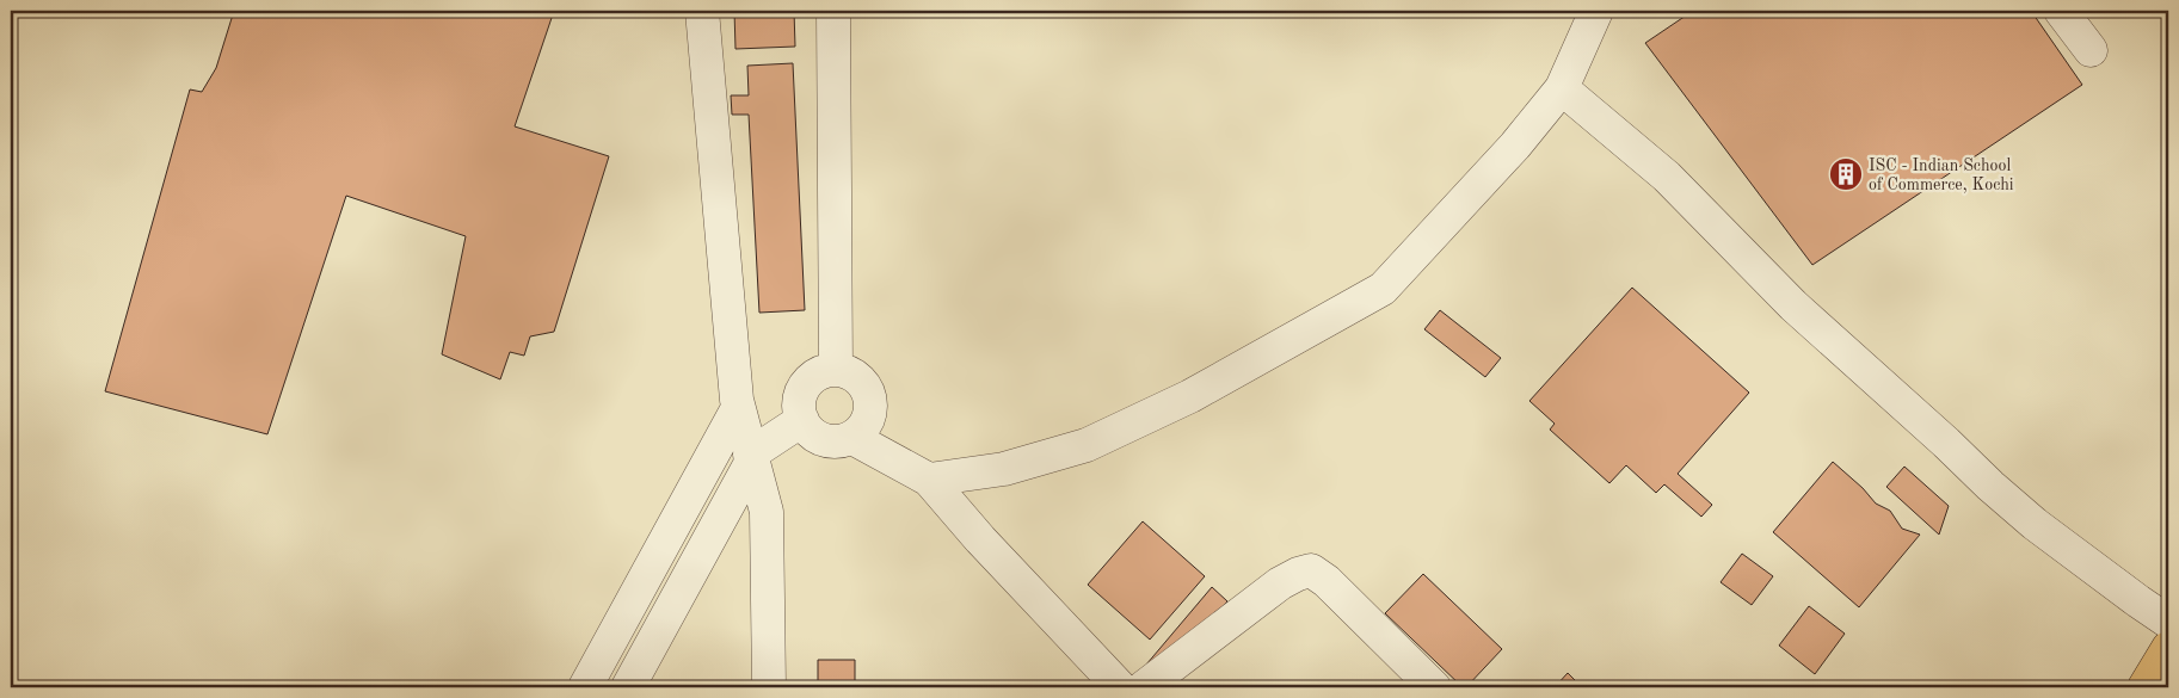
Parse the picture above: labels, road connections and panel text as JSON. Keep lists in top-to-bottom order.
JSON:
{
  "places": {
    "building": ["ISC - Indian School of Commerce, Kochi"]
  }
}
